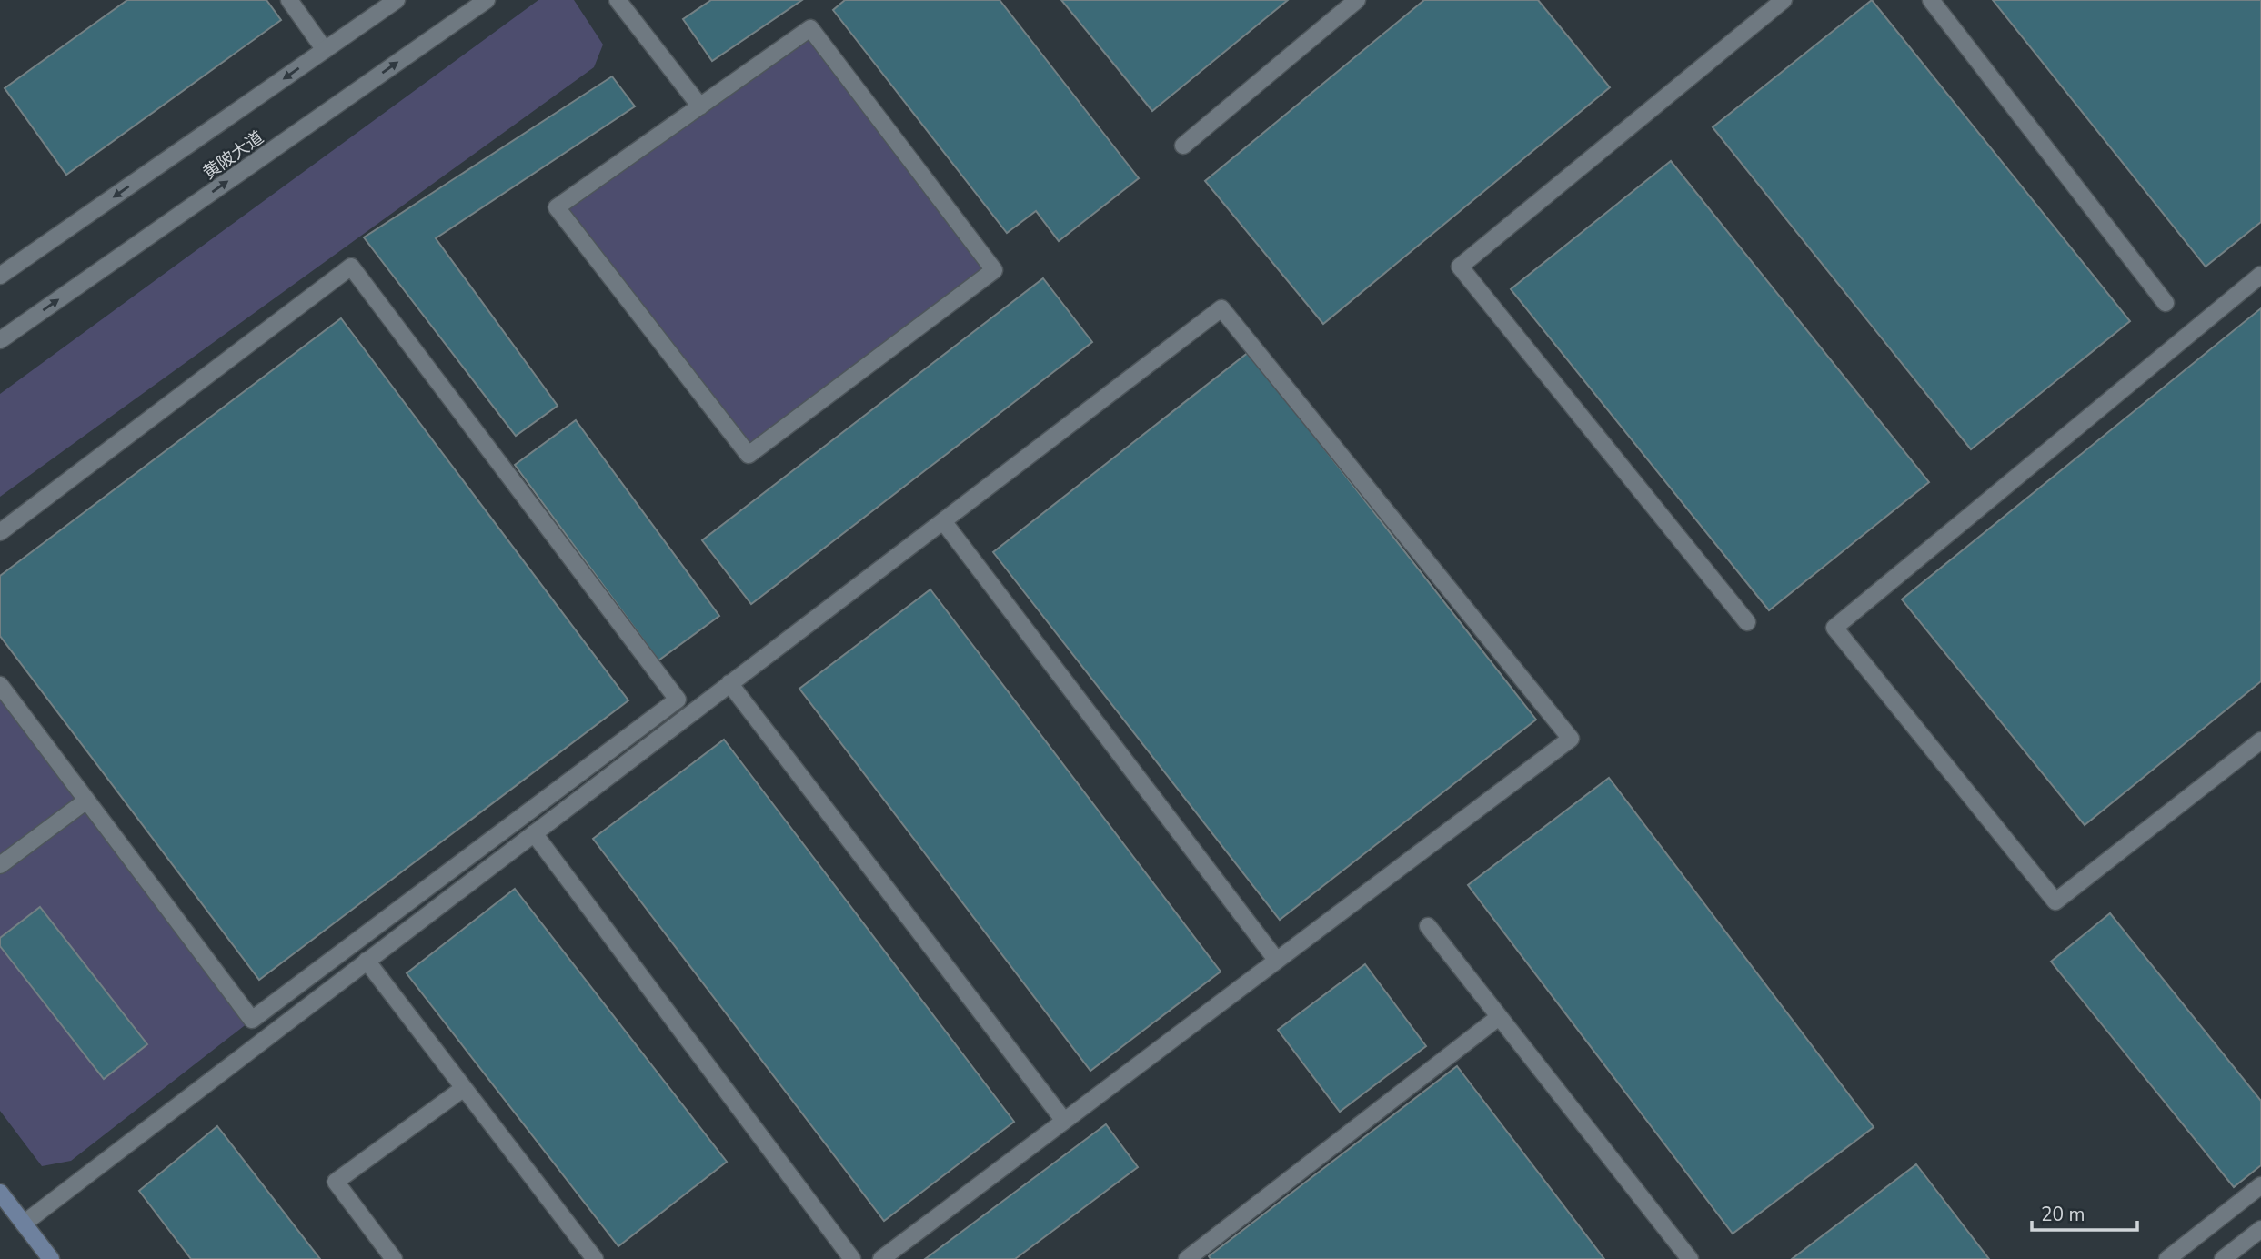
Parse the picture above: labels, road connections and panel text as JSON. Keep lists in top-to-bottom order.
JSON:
{
  "streets": {
    "street": ["黄陂大道"]
  },
  "scale_bar": "20 m"
}
